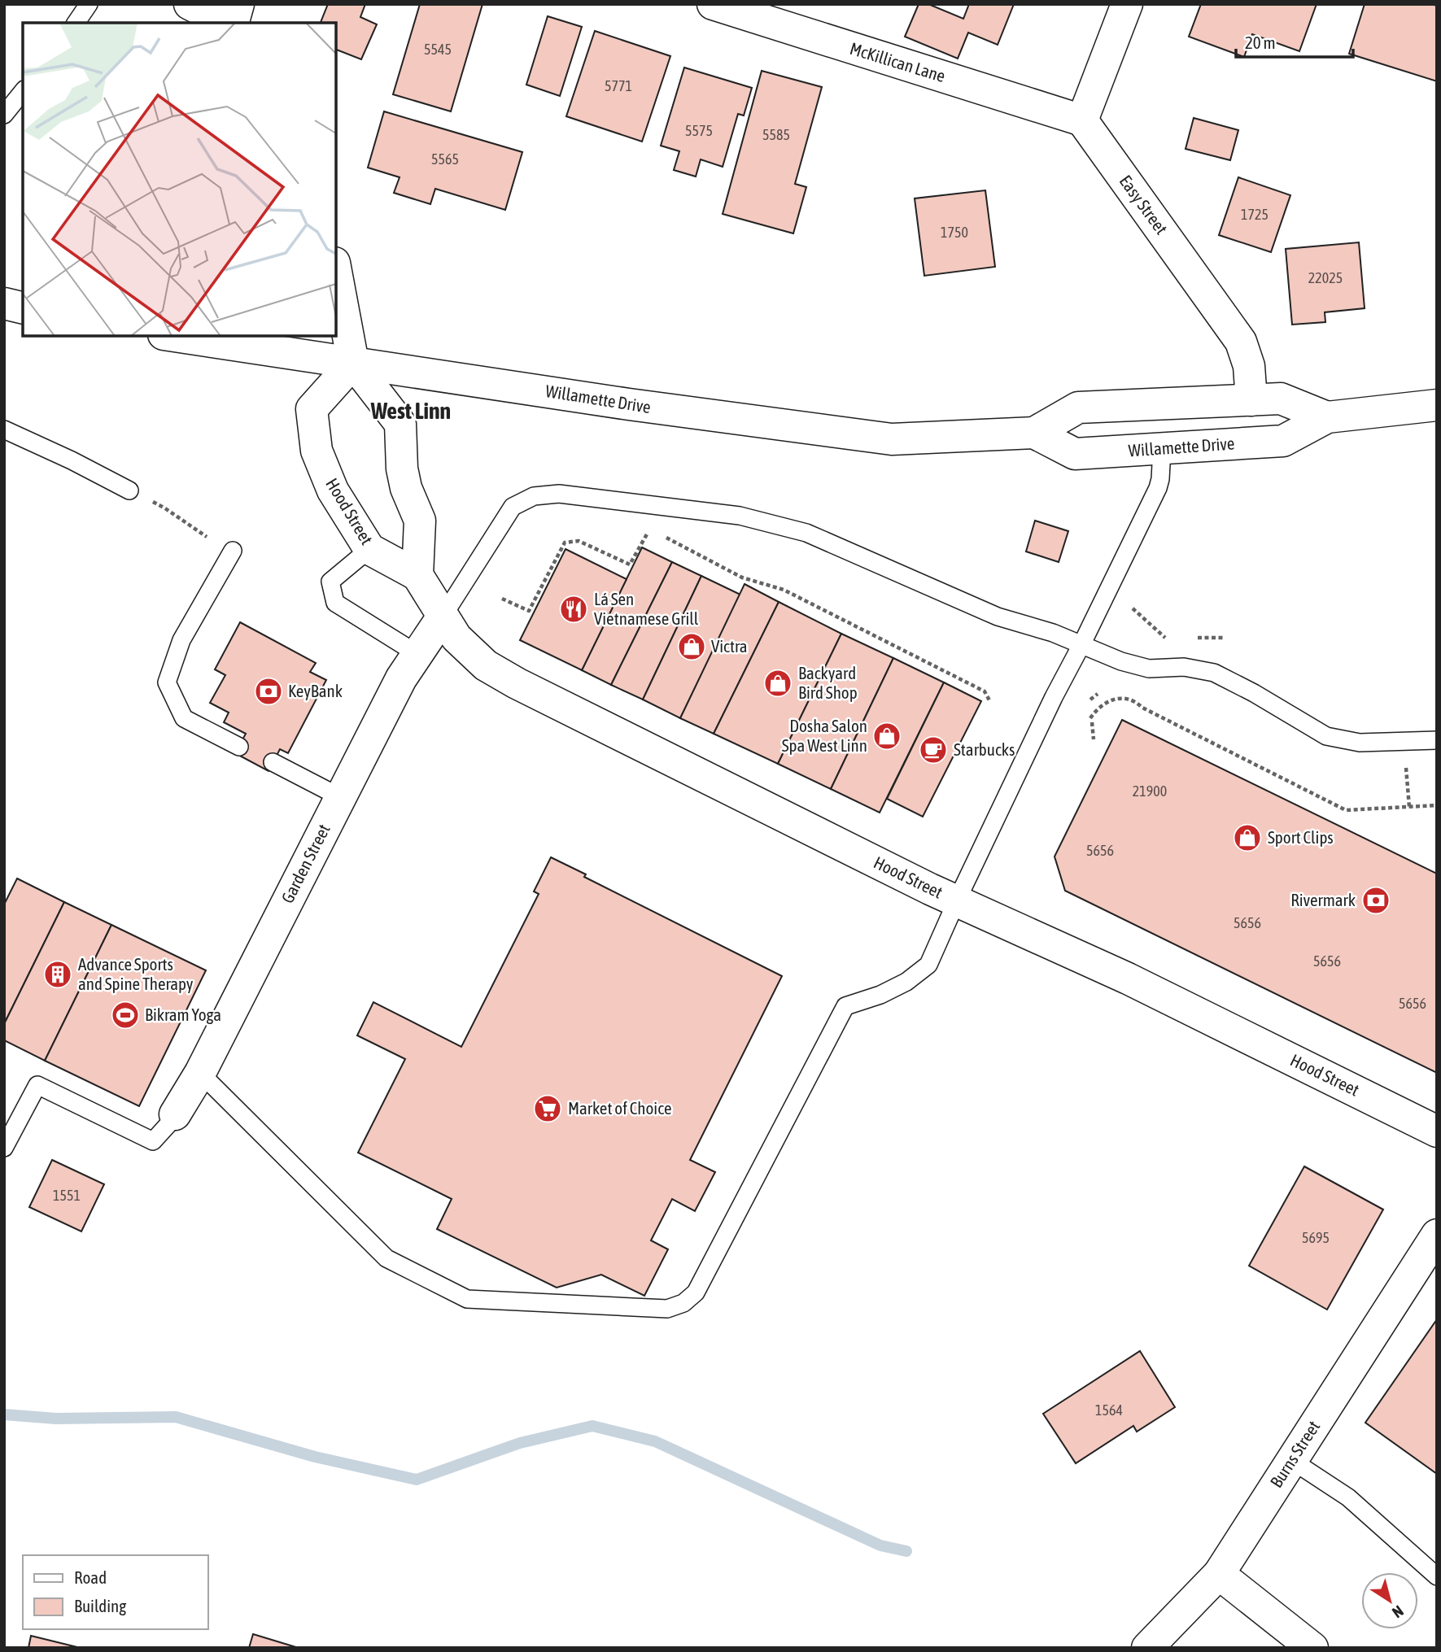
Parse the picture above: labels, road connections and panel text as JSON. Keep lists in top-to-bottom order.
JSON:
{
  "streets": {
    "street": [
      "McKillican Lane",
      "Easy Street",
      "Willamette Drive",
      "Hood Street",
      "Garden Street",
      "Burns Street"
    ]
  },
  "crossings": [
    ["McKillican Lane", "Easy Street"],
    ["Easy Street", "Willamette Drive"],
    ["Willamette Drive", "Hood Street"],
    ["Hood Street", "Garden Street"]
  ],
  "districts": ["West Linn"],
  "places": {
    "restaurant": ["Lá Sen Vietnamese Grill"],
    "shop": [
      "Victra",
      "Backyard Bird Shop",
      "Dosha Salon Spa West Linn",
      "Sport Clips"
    ],
    "bank": ["KeyBank", "Rivermark"],
    "cafe": ["Starbucks"],
    "building": ["Advance Sports and Spine Therapy"],
    "sports": ["Bikram Yoga"],
    "supermarket": ["Market of Choice"]
  },
  "house_numbers": [
    "5545",
    "5771",
    "5575",
    "5585",
    "5565",
    "1725",
    "1750",
    "22025",
    "21900",
    "5656",
    "5656",
    "5656",
    "5656",
    "1551",
    "5695",
    "1564"
  ],
  "legend": ["Road", "Building"],
  "scale_bar": "20 m",
  "north": "bottom right"
}
